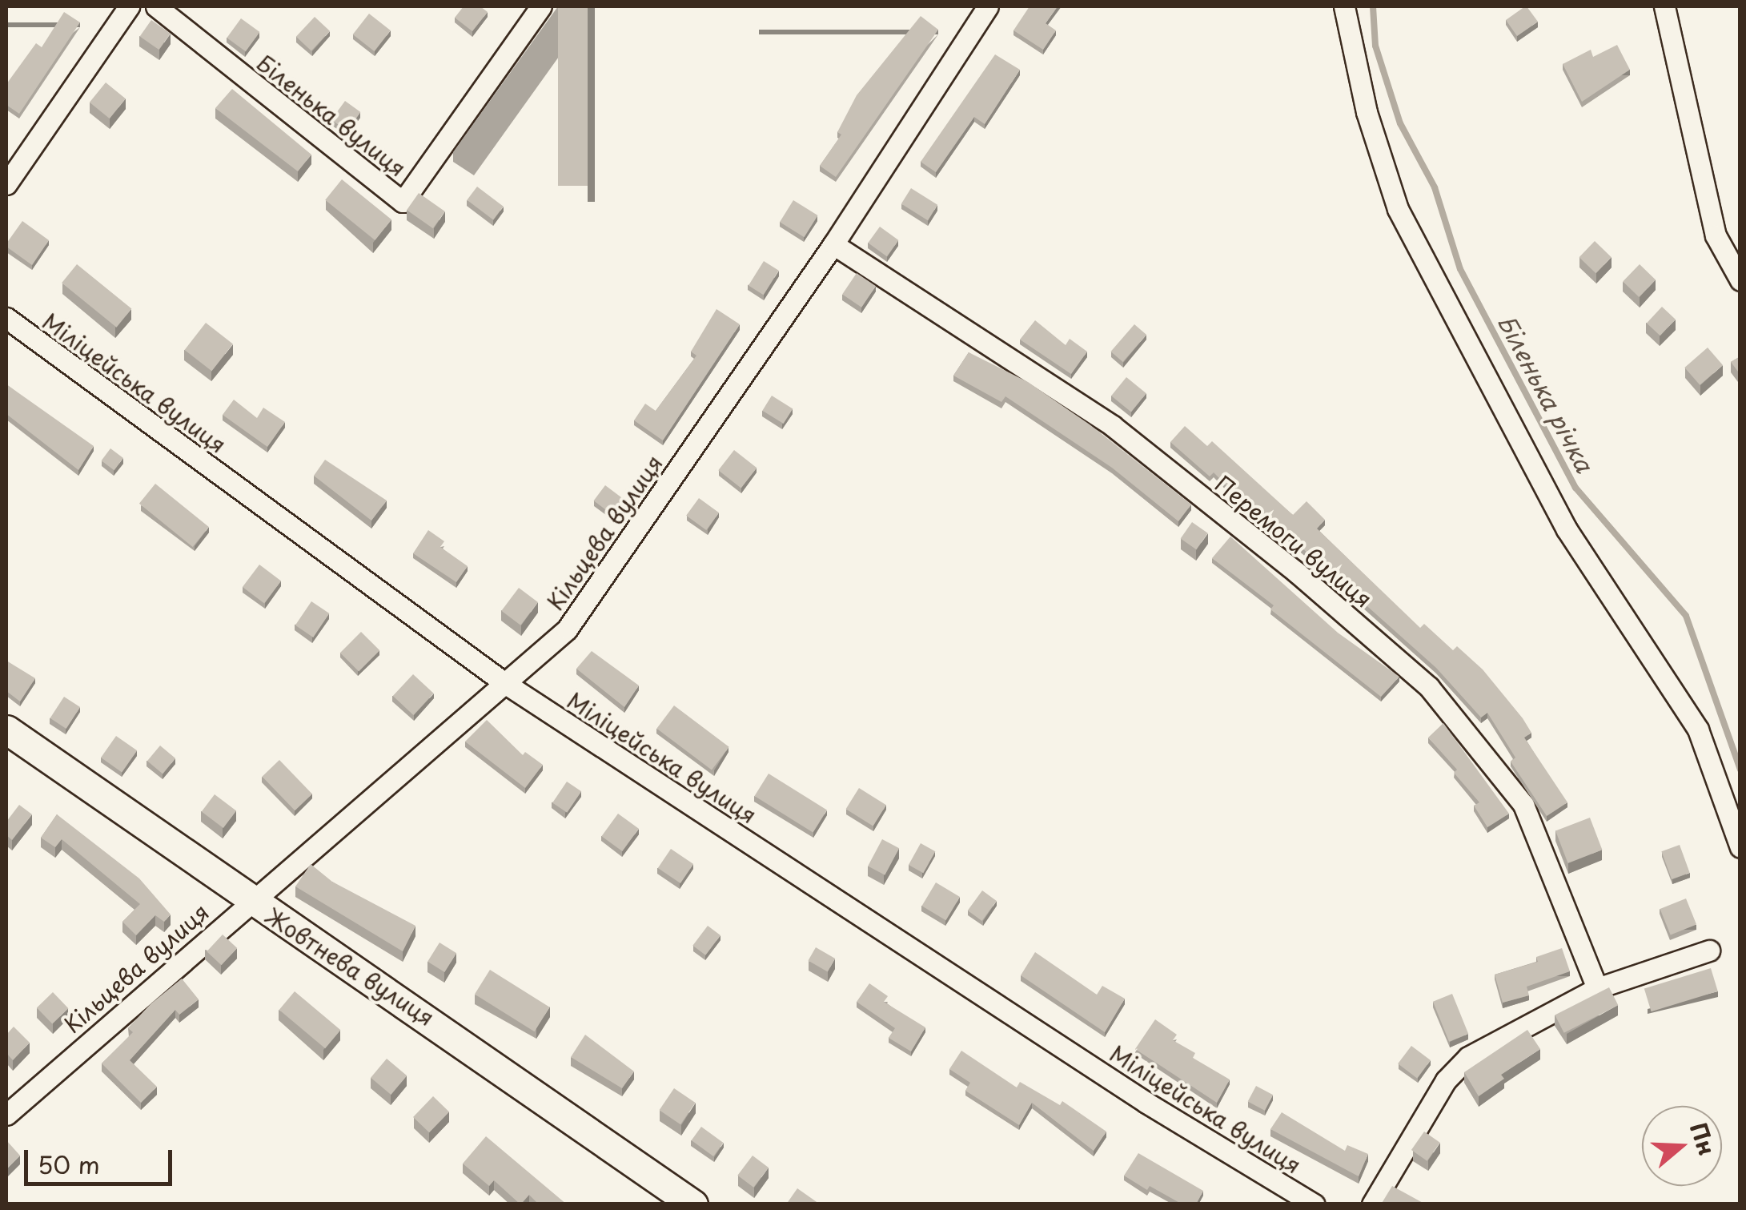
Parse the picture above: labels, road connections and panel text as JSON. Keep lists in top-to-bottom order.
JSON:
{
  "streets": {
    "main road": ["Жовтнева вулиця"],
    "street": [
      "Біленька вулиця",
      "Міліцейська вулиця",
      "Кільцева вулиця",
      "Перемоги вулиця"
    ]
  },
  "crossings": [
    ["Міліцейська вулиця", "Кільцева вулиця"],
    ["Кільцева вулиця", "Перемоги вулиця"],
    ["Кільцева вулиця", "Жовтнева вулиця"]
  ],
  "water": ["Біленька річка"],
  "scale_bar": "50 m",
  "north": "right"
}
